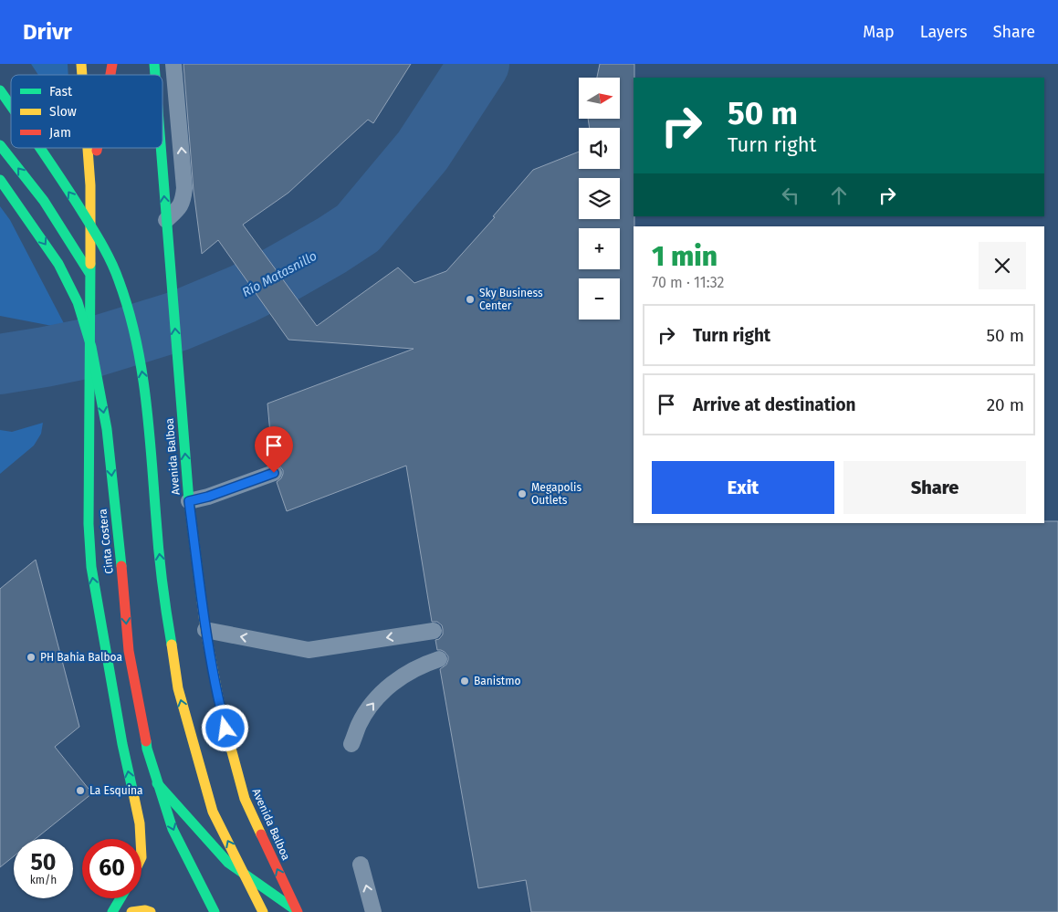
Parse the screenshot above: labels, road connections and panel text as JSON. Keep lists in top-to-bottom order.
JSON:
{
  "streets": {
    "main road": ["Avenida Balboa", "Cinta Costera"]
  },
  "water": ["Río Matasnillo"],
  "places": [
    "Sky Business Center",
    "Megapolis Outlets",
    "PH Bahia Balboa",
    "Banistmo",
    "La Esquina"
  ],
  "legend": ["Fast", "Slow", "Jam"],
  "north": "right",
  "page": {
    "header": "Drivr",
    "nav": ["Map", "Layers", "Share"],
    "map_buttons": ["+", "−"],
    "turn": ["50 m", "Turn right"],
    "heading": ["1 min", "70 m · 11:32"],
    "list": [
      {
        "name": "Turn right",
        "value": "50 m"
      },
      {
        "name": "Arrive at destination",
        "value": "20 m"
      }
    ],
    "buttons": ["Exit", "Share"],
    "speed": "50 km/h",
    "limit": "60"
  }
}
